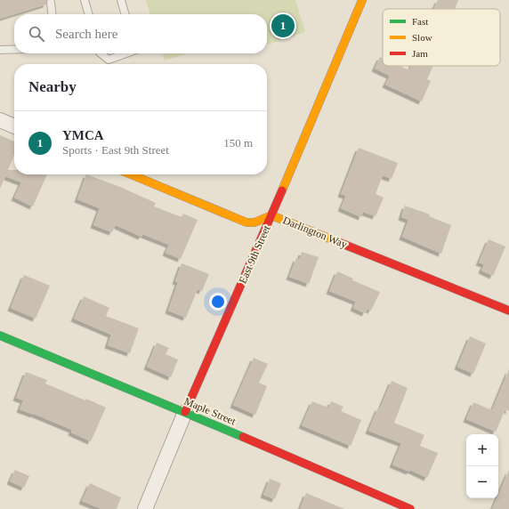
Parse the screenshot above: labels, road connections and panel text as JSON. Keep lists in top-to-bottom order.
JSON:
{
  "streets": {
    "street": ["Darlington Way", "East 9th Street", "Maple Street"]
  },
  "crossings": [
    ["Darlington Way", "East 9th Street"],
    ["East 9th Street", "Maple Street"]
  ],
  "legend": ["Fast", "Slow", "Jam"],
  "page": {
    "pins": "1",
    "search": "Search here",
    "heading": "Nearby",
    "list": [
      {
        "mark": "1",
        "name": "YMCA",
        "note": "Sports · East 9th Street",
        "value": "150 m"
      }
    ],
    "map_buttons": ["+", "−"]
  }
}
